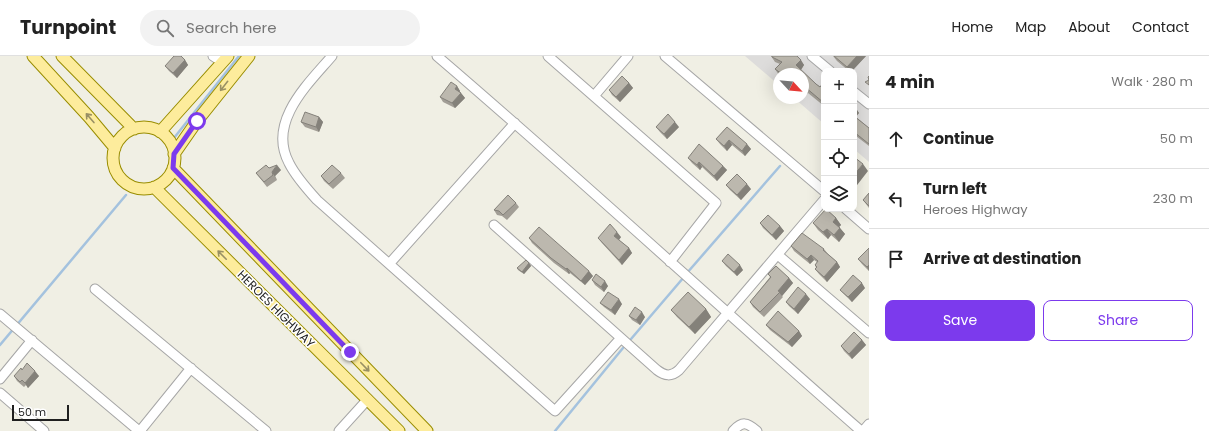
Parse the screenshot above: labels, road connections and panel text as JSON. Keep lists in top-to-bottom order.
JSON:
{
  "streets": {
    "main road": ["HEROES HIGHWAY"]
  },
  "scale_bar": "50 m",
  "north": "bottom right",
  "page": {
    "header": "Turnpoint",
    "search": "Search here",
    "nav": [
      "Home",
      "Map",
      "About",
      "Contact"
    ],
    "heading": ["4 min", "Walk · 280 m"],
    "map_buttons": ["+", "−"],
    "list": [
      ["Continue", "50 m"],
      ["Turn left", "Heroes Highway", "230 m"],
      "Arrive at destination"
    ],
    "buttons": ["Save", "Share"],
    "scale": "50 m"
  }
}
